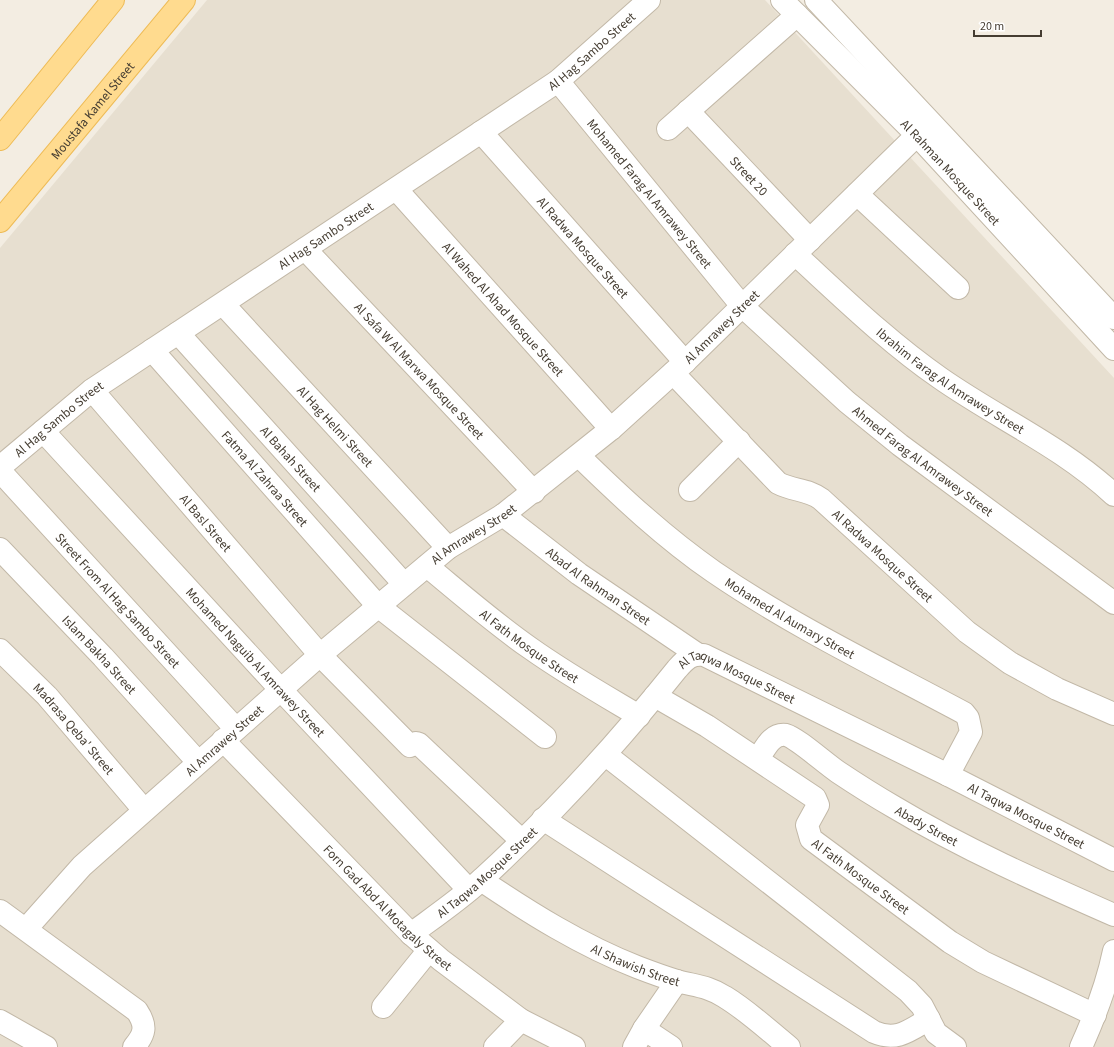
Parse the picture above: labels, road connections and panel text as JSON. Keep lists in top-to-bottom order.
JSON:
{
  "streets": {
    "main road": ["Moustafa Kamel Street"],
    "street": [
      "Al Hag Sambo Street",
      "Al Rahman Mosque Street",
      "Street 20",
      "Mohamed Farag Al Amrawey Street",
      "Al Radwa Mosque Street",
      "Al Wahed Al Ahad Mosque Street",
      "Al Amrawey Street",
      "Al Safa W Al Marwa Mosque Street",
      "Ibrahim Farag Al Amrawey Street",
      "Al Hag Helmi Street",
      "Al Bahah Street",
      "Ahmed Farag Al Amrawey Street",
      "Fatma Al Zahraa Street",
      "Al Basl Street",
      "Abad Al Rahman Street",
      "Street From Al Hag Sambo Street",
      "Mohamed Al Aumary Street",
      "Al Fath Mosque Street",
      "Islam Bakha Street",
      "Mohamed Naguib Al Amrawey Street",
      "Al Taqwa Mosque Street",
      "Madrasa Qeba' Street",
      "Abady Street",
      "Forn Gad Abd Al Motagaly Street",
      "Al Shawish Street"
    ]
  },
  "crossings": [
    ["Al Hag Sambo Street", "Mohamed Farag Al Amrawey Street"],
    ["Al Hag Sambo Street", "Al Radwa Mosque Street"],
    ["Al Hag Sambo Street", "Al Wahed Al Ahad Mosque Street"],
    ["Al Hag Sambo Street", "Al Safa W Al Marwa Mosque Street"],
    ["Al Hag Sambo Street", "Al Hag Helmi Street"],
    ["Al Hag Sambo Street", "Al Bahah Street"],
    ["Al Hag Sambo Street", "Fatma Al Zahraa Street"],
    ["Al Hag Sambo Street", "Al Basl Street"],
    ["Al Hag Sambo Street", "Mohamed Naguib Al Amrawey Street"],
    ["Al Rahman Mosque Street", "Al Amrawey Street"],
    ["Street 20", "Al Amrawey Street"],
    ["Street 20", "Ibrahim Farag Al Amrawey Street"],
    ["Mohamed Farag Al Amrawey Street", "Al Amrawey Street"],
    ["Mohamed Farag Al Amrawey Street", "Ahmed Farag Al Amrawey Street"],
    ["Al Radwa Mosque Street", "Al Amrawey Street"],
    ["Al Wahed Al Ahad Mosque Street", "Al Amrawey Street"],
    ["Al Amrawey Street", "Al Safa W Al Marwa Mosque Street"],
    ["Al Amrawey Street", "Ibrahim Farag Al Amrawey Street"],
    ["Al Amrawey Street", "Al Hag Helmi Street"],
    ["Al Amrawey Street", "Al Bahah Street"],
    ["Al Amrawey Street", "Ahmed Farag Al Amrawey Street"],
    ["Al Amrawey Street", "Fatma Al Zahraa Street"],
    ["Al Amrawey Street", "Al Basl Street"],
    ["Al Amrawey Street", "Abad Al Rahman Street"],
    ["Al Amrawey Street", "Street From Al Hag Sambo Street"],
    ["Al Amrawey Street", "Mohamed Al Aumary Street"],
    ["Al Amrawey Street", "Al Fath Mosque Street"],
    ["Al Amrawey Street", "Islam Bakha Street"],
    ["Al Amrawey Street", "Mohamed Naguib Al Amrawey Street"],
    ["Al Amrawey Street", "Madrasa Qeba' Street"],
    ["Al Amrawey Street", "Forn Gad Abd Al Motagaly Street"],
    ["Al Basl Street", "Al Taqwa Mosque Street"],
    ["Abad Al Rahman Street", "Al Taqwa Mosque Street"],
    ["Street From Al Hag Sambo Street", "Forn Gad Abd Al Motagaly Street"],
    ["Mohamed Al Aumary Street", "Al Taqwa Mosque Street"],
    ["Al Fath Mosque Street", "Al Taqwa Mosque Street"],
    ["Al Fath Mosque Street", "Abady Street"],
    ["Mohamed Naguib Al Amrawey Street", "Al Taqwa Mosque Street"],
    ["Mohamed Naguib Al Amrawey Street", "Al Shawish Street"],
    ["Al Taqwa Mosque Street", "Forn Gad Abd Al Motagaly Street"],
    ["Al Taqwa Mosque Street", "Al Shawish Street"]
  ],
  "scale_bar": "20 m"
}
